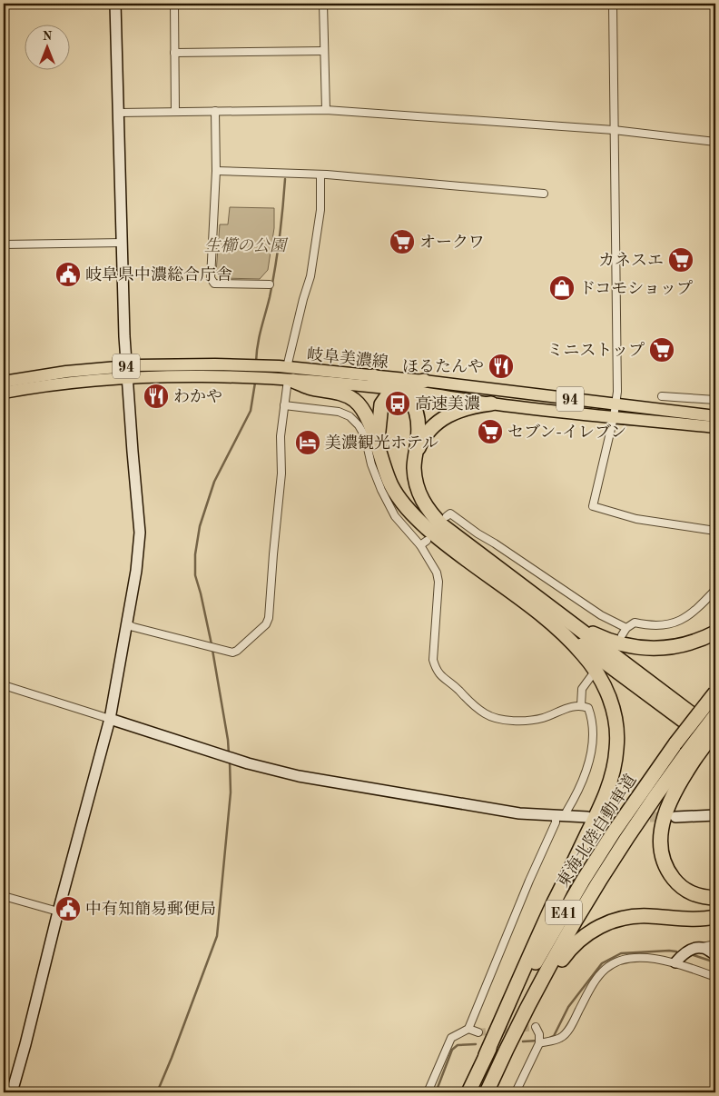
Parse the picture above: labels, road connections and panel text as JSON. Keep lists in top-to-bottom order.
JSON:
{
  "streets": {
    "highway": ["東海北陸自動車道", "E41"],
    "main road": ["岐阜美濃線", "94"]
  },
  "parks": ["生櫛の公園"],
  "places": {
    "supermarket": [
      "オークワ",
      "カネスエ",
      "ミニストップ",
      "セブン-イレブン"
    ],
    "public building": ["岐阜県中濃総合庁舎", "中有知簡易郵便局"],
    "shop": ["ドコモショップ"],
    "restaurant": ["ほるたんや", "わかや"],
    "bus stop": ["高速美濃"],
    "hotel": ["美濃観光ホテル"]
  },
  "north": "top"
}
